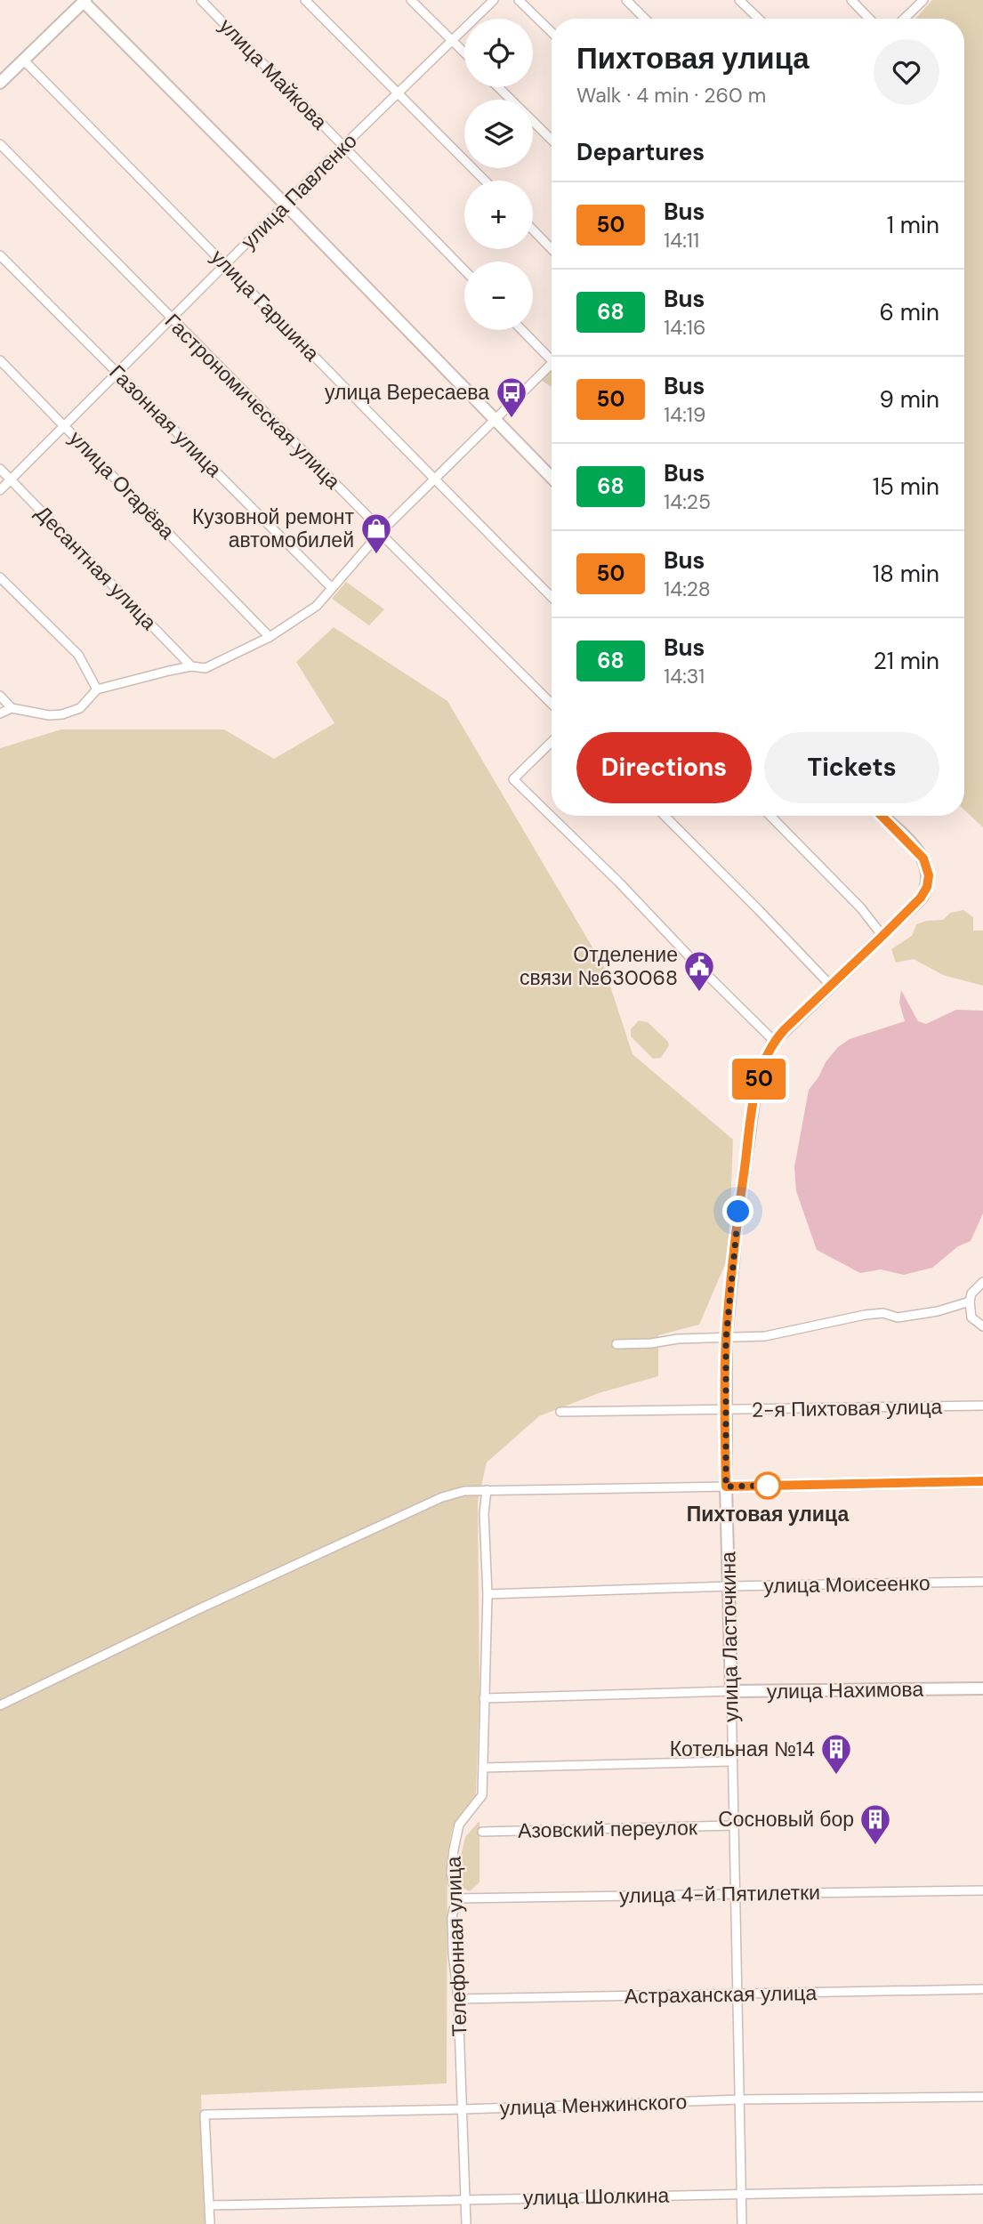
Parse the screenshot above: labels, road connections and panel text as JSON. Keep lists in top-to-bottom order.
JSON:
{
  "streets": {
    "street": [
      "улица Майкова",
      "улица Павленко",
      "улица Гаршина",
      "Гастрономическая улица",
      "Газонная улица",
      "улица Огарёва",
      "Десантная улица",
      "2-я Пихтовая улица",
      "улица Моисеенко",
      "улица Ласточкина",
      "улица Нахимова",
      "Азовский переулок",
      "улица 4-й Пятилетки",
      "Телефонная улица",
      "Астраханская улица",
      "улица Менжинского",
      "улица Шолкина"
    ]
  },
  "crossings": [
    ["улица Майкова", "улица Павленко"],
    ["улица Павленко", "улица Гаршина"],
    ["улица Павленко", "Гастрономическая улица"],
    ["улица Павленко", "Газонная улица"],
    ["улица Павленко", "улица Огарёва"],
    ["улица Павленко", "Десантная улица"],
    ["2-я Пихтовая улица", "улица Ласточкина"],
    ["улица Моисеенко", "улица Ласточкина"],
    ["улица Моисеенко", "Телефонная улица"],
    ["улица Ласточкина", "улица Нахимова"],
    ["улица Ласточкина", "Азовский переулок"],
    ["улица Ласточкина", "улица 4-й Пятилетки"],
    ["улица Ласточкина", "Астраханская улица"],
    ["улица Ласточкина", "улица Менжинского"],
    ["улица Ласточкина", "улица Шолкина"],
    ["улица Нахимова", "Телефонная улица"],
    ["улица 4-й Пятилетки", "Телефонная улица"],
    ["Телефонная улица", "Астраханская улица"],
    ["Телефонная улица", "улица Менжинского"],
    ["Телефонная улица", "улица Шолкина"],
    ["улица Менжинского", "улица Шолкина"]
  ],
  "places": {
    "bus stop": ["улица Вересаева"],
    "shop": ["Кузовной ремонт автомобилей"],
    "public building": ["Отделение связи №630068"],
    "other": ["Пихтовая улица"],
    "building": ["Котельная №14", "Сосновый бор"]
  },
  "lines": ["bus line 50"],
  "page": {
    "on_map": "50",
    "map_buttons": ["+", "−"],
    "heading": [
      ["Пихтовая улица", "Walk · 4 min · 260 m"],
      "Departures"
    ],
    "list": [
      {
        "mark": "50",
        "name": "Bus",
        "note": "14:11",
        "value": "1 min"
      },
      {
        "mark": "68",
        "name": "Bus",
        "note": "14:16",
        "value": "6 min"
      },
      {
        "mark": "50",
        "name": "Bus",
        "note": "14:19",
        "value": "9 min"
      },
      {
        "mark": "68",
        "name": "Bus",
        "note": "14:25",
        "value": "15 min"
      },
      {
        "mark": "50",
        "name": "Bus",
        "note": "14:28",
        "value": "18 min"
      },
      {
        "mark": "68",
        "name": "Bus",
        "note": "14:31",
        "value": "21 min"
      }
    ],
    "buttons": ["Directions", "Tickets"]
  }
}
